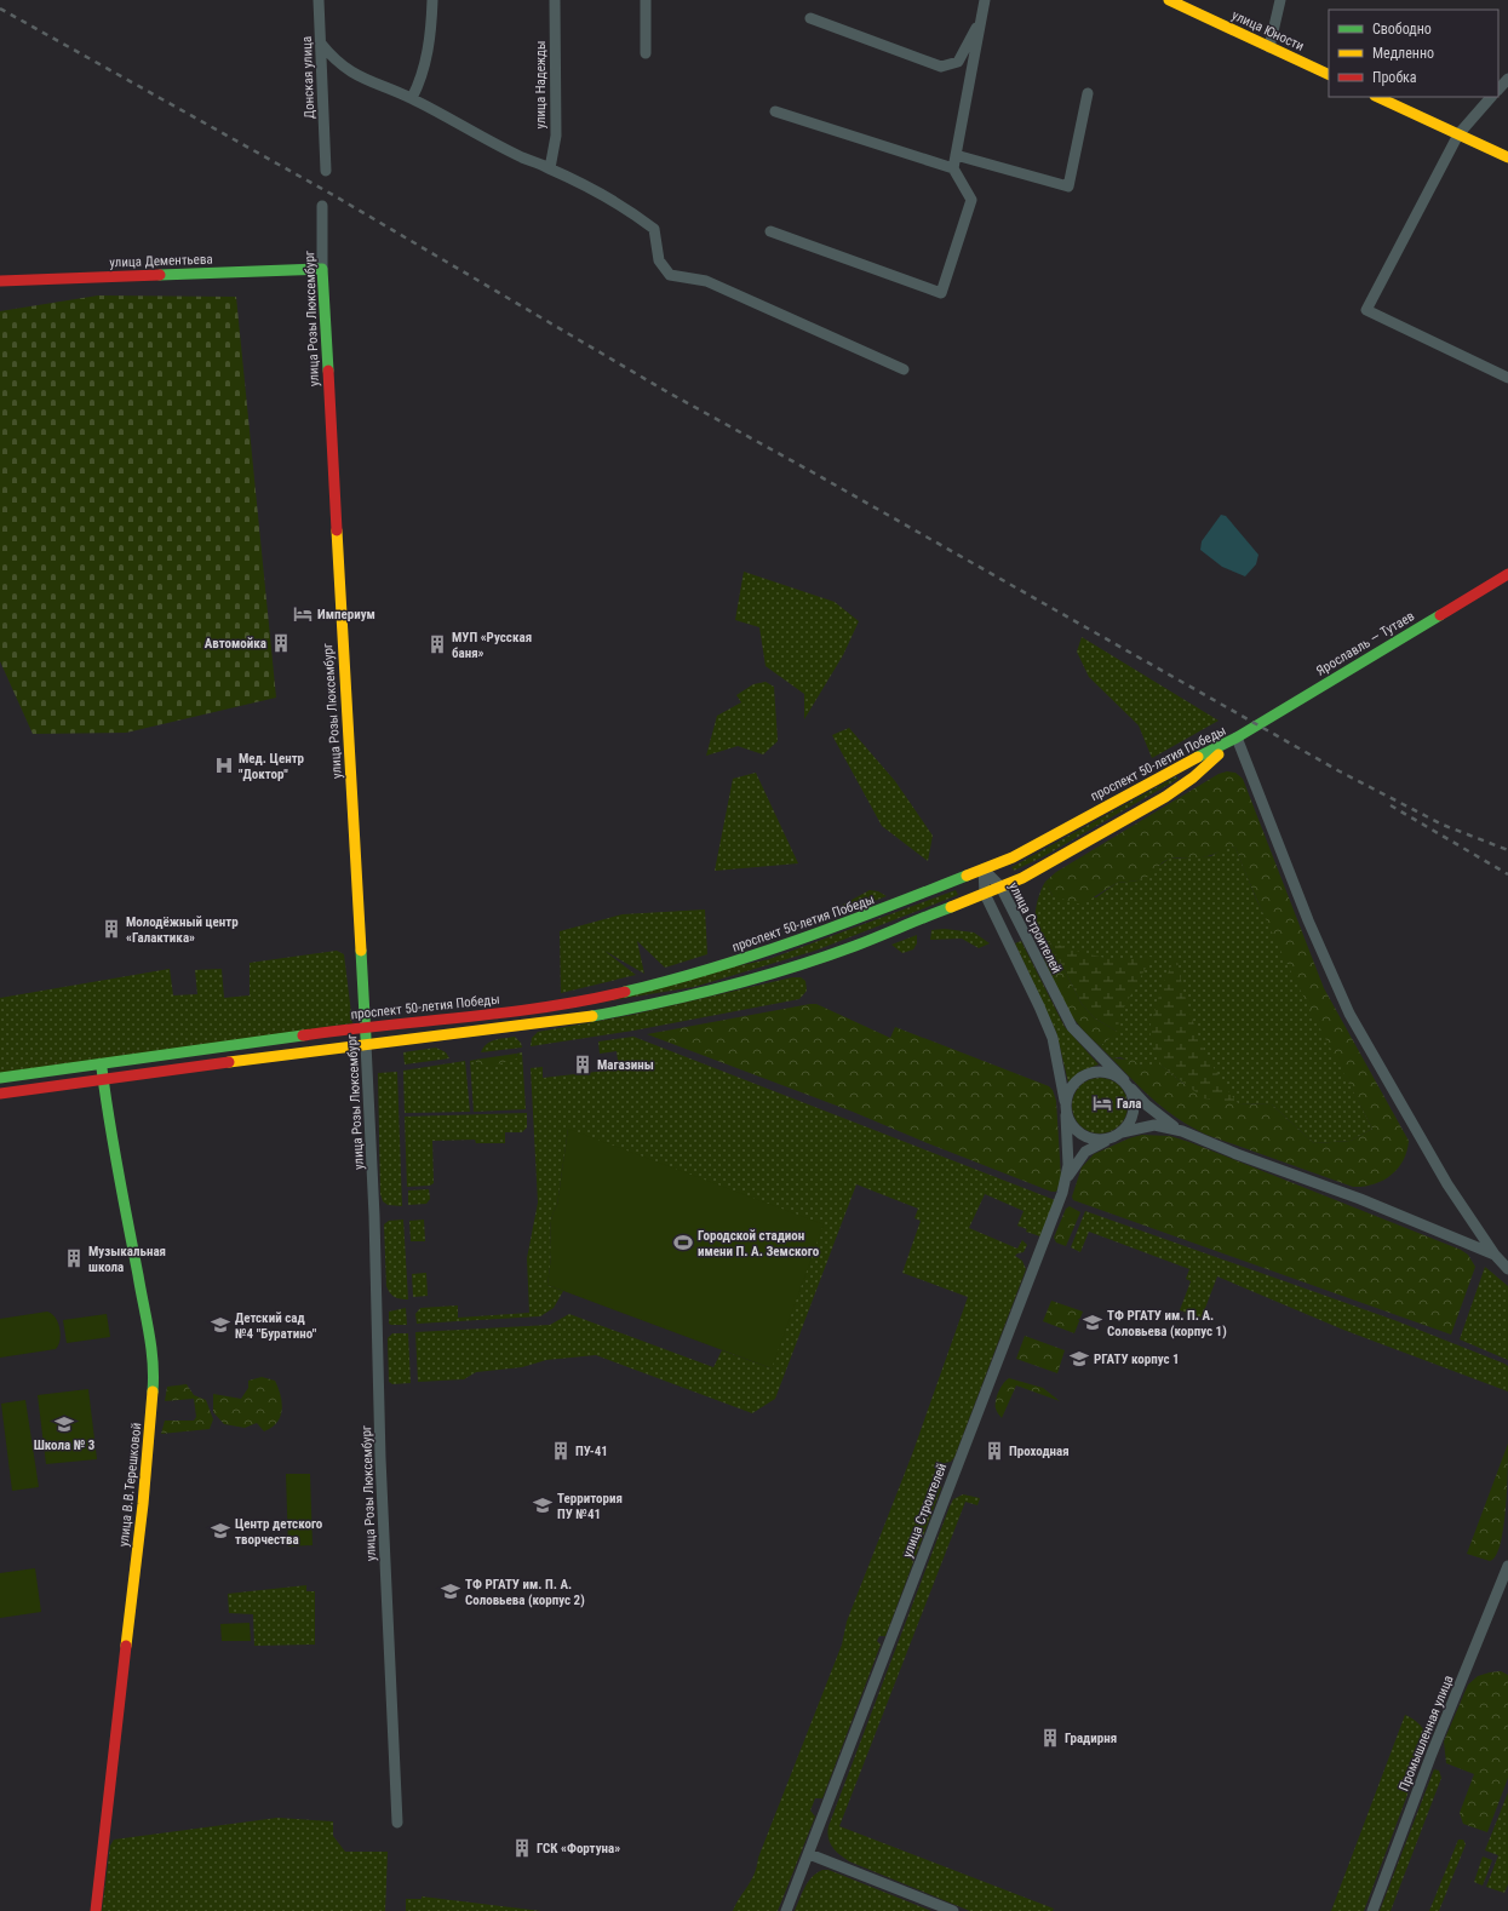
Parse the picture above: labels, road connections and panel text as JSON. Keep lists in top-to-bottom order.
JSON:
{
  "streets": {
    "main road": [
      "улица Юности",
      "улица Дементьева",
      "улица Розы Люксембург",
      "Ярославль — Тутаев",
      "проспект 50-летия Победы",
      "улица В.В.Терешковой"
    ],
    "street": [
      "Донская улица",
      "улица Надежды",
      "улица Строителей",
      "Промышленная улица"
    ]
  },
  "crossings": [
    ["улица Дементьева", "улица Розы Люксембург"],
    ["улица Розы Люксембург", "проспект 50-летия Победы"],
    ["Ярославль — Тутаев", "проспект 50-летия Победы"],
    ["проспект 50-летия Победы", "улица Строителей"],
    ["проспект 50-летия Победы", "улица В.В.Терешковой"]
  ],
  "places": {
    "hotel": ["Империум", "Гала"],
    "building": [
      "Автомойка",
      "МУП «Русская баня»",
      "Молодёжный центр «Галактика»",
      "Магазины",
      "Музыкальная школа",
      "ПУ-41",
      "Проходная",
      "Градирня",
      "ГСК «Фортуна»"
    ],
    "hospital": ["Мед. Центр \"Доктор\""],
    "sports": ["Городской стадион имени П. А. Земского"],
    "school or university": [
      "ТФ РГАТУ им. П. А. Соловьева (корпус 1)",
      "Детский сад №4 \"Буратино\"",
      "РГАТУ корпус 1",
      "Школа № 3",
      "Территория ПУ №41",
      "Центр детского творчества",
      "ТФ РГАТУ им. П. А. Соловьева (корпус 2)"
    ]
  },
  "legend": ["Свободно", "Медленно", "Пробка"]
}
